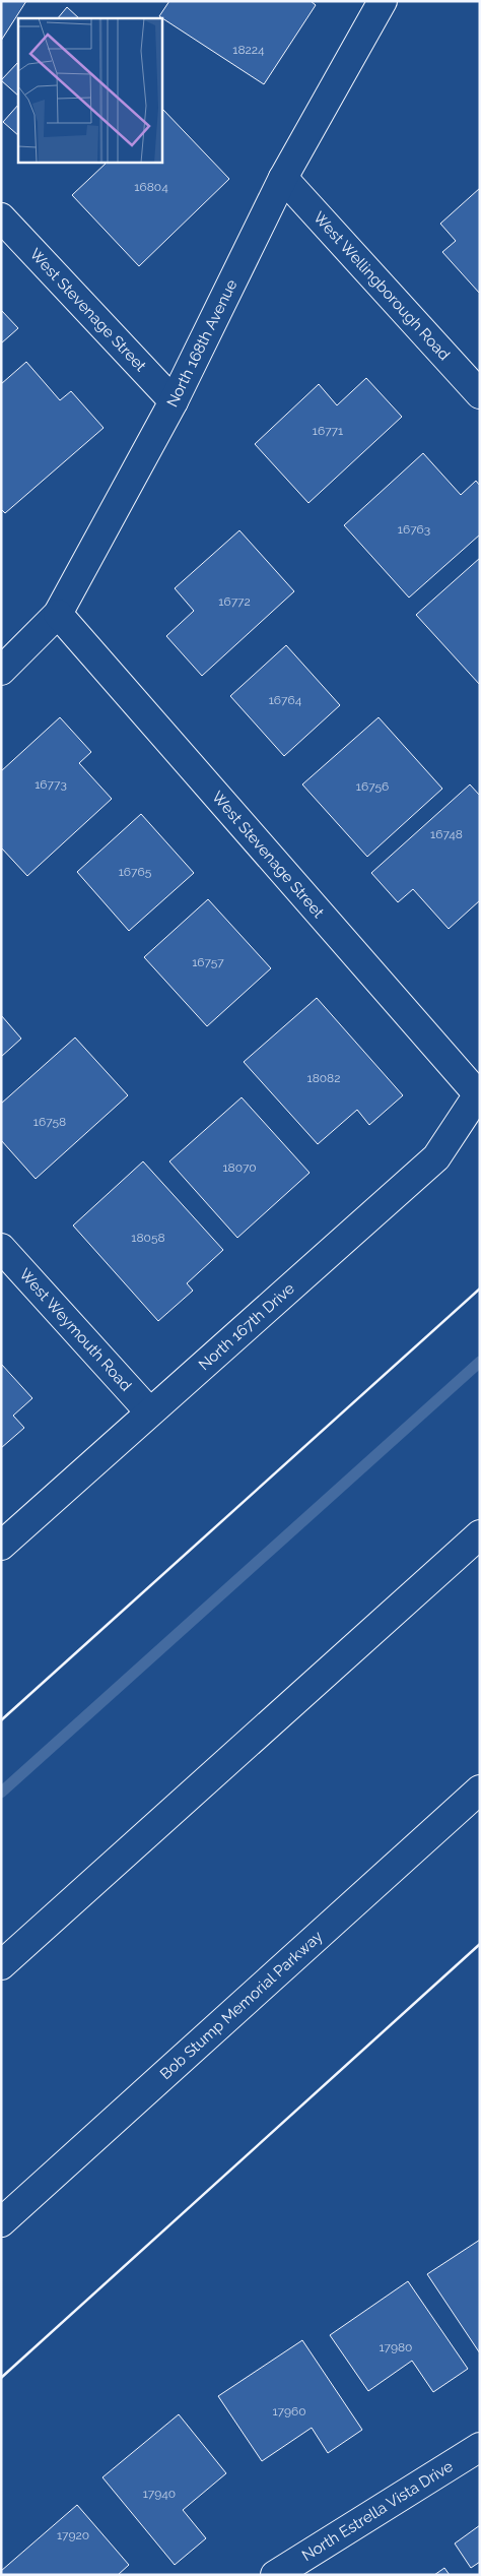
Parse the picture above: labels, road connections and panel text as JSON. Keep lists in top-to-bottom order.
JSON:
{
  "streets": {
    "main road": [
      "West Wellingborough Road",
      "West Stevenage Street",
      "North 168th Avenue",
      "North 167th Drive",
      "West Weymouth Road",
      "Bob Stump Memorial Parkway",
      "North Estrella Vista Drive"
    ]
  },
  "crossings": [
    ["West Wellingborough Road", "North 168th Avenue"],
    ["West Stevenage Street", "North 168th Avenue"],
    ["West Stevenage Street", "North 167th Drive"],
    ["North 167th Drive", "West Weymouth Road"]
  ],
  "house_numbers": [
    "18224",
    "16804",
    "16771",
    "16763",
    "16772",
    "16764",
    "16773",
    "16756",
    "16748",
    "16765",
    "16757",
    "18082",
    "16758",
    "18070",
    "18058",
    "17980",
    "17960",
    "17940",
    "17920"
  ]
}
